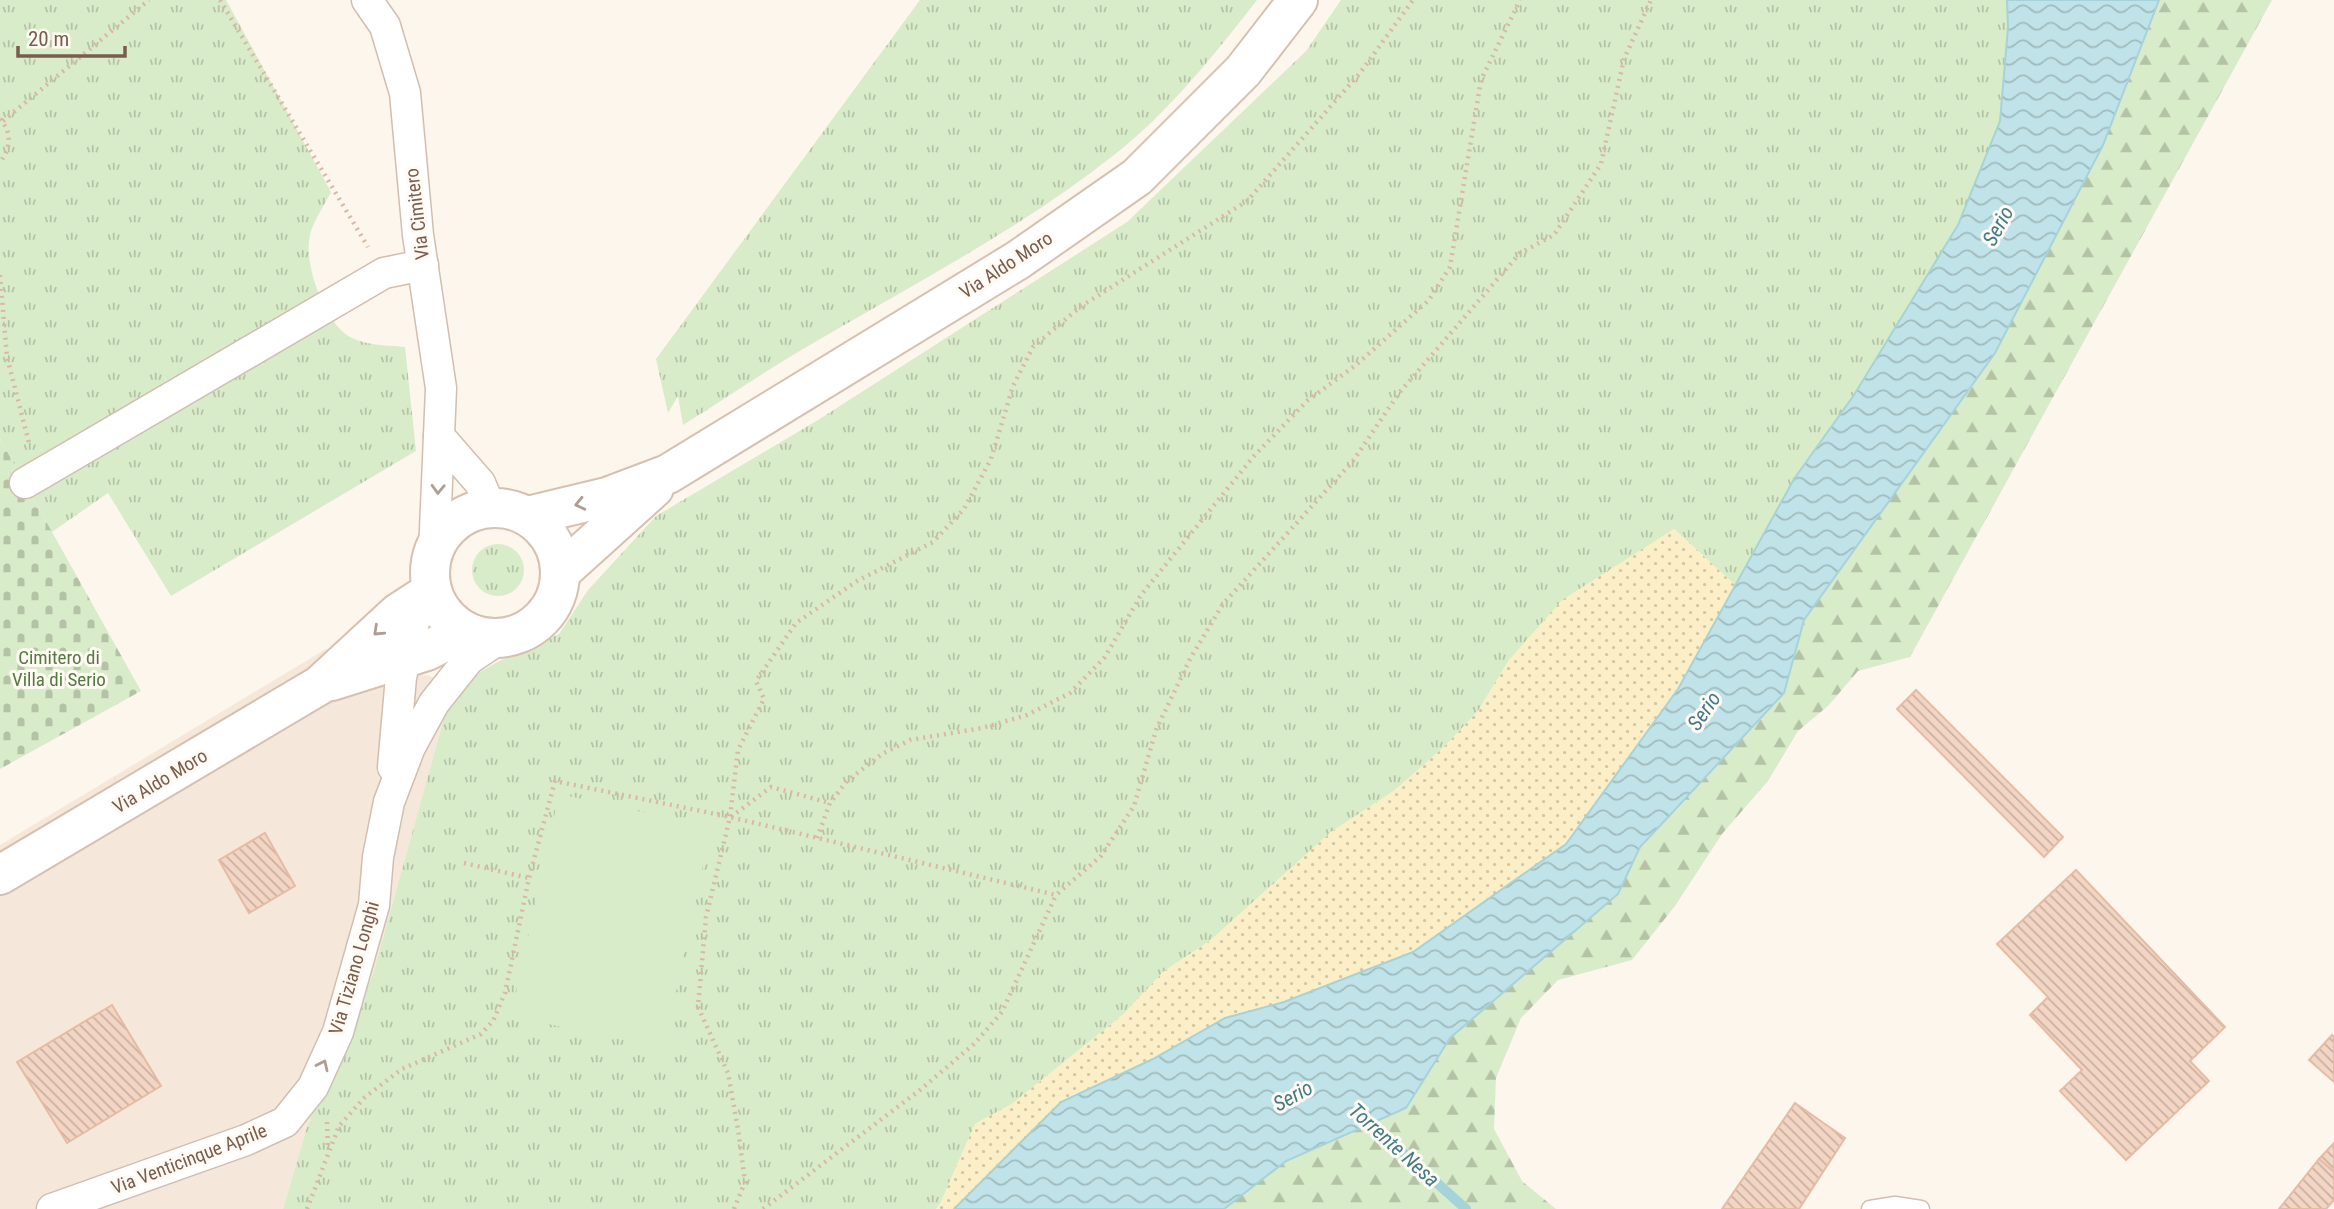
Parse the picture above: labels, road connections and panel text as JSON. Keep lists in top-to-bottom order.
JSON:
{
  "streets": {
    "street": [
      "Via Cimitero",
      "Via Aldo Moro",
      "Via Tiziano Longhi",
      "Via Venticinque Aprile"
    ]
  },
  "crossings": [
    ["Via Cimitero", "Via Aldo Moro"],
    ["Via Cimitero", "Via Tiziano Longhi"],
    ["Via Aldo Moro", "Via Tiziano Longhi"],
    ["Via Tiziano Longhi", "Via Venticinque Aprile"]
  ],
  "one_way": ["Via Tiziano Longhi"],
  "water": ["Serio", "Torrente Nesa"],
  "parks": ["Cimitero di Villa di Serio"],
  "scale_bar": "20 m"
}
